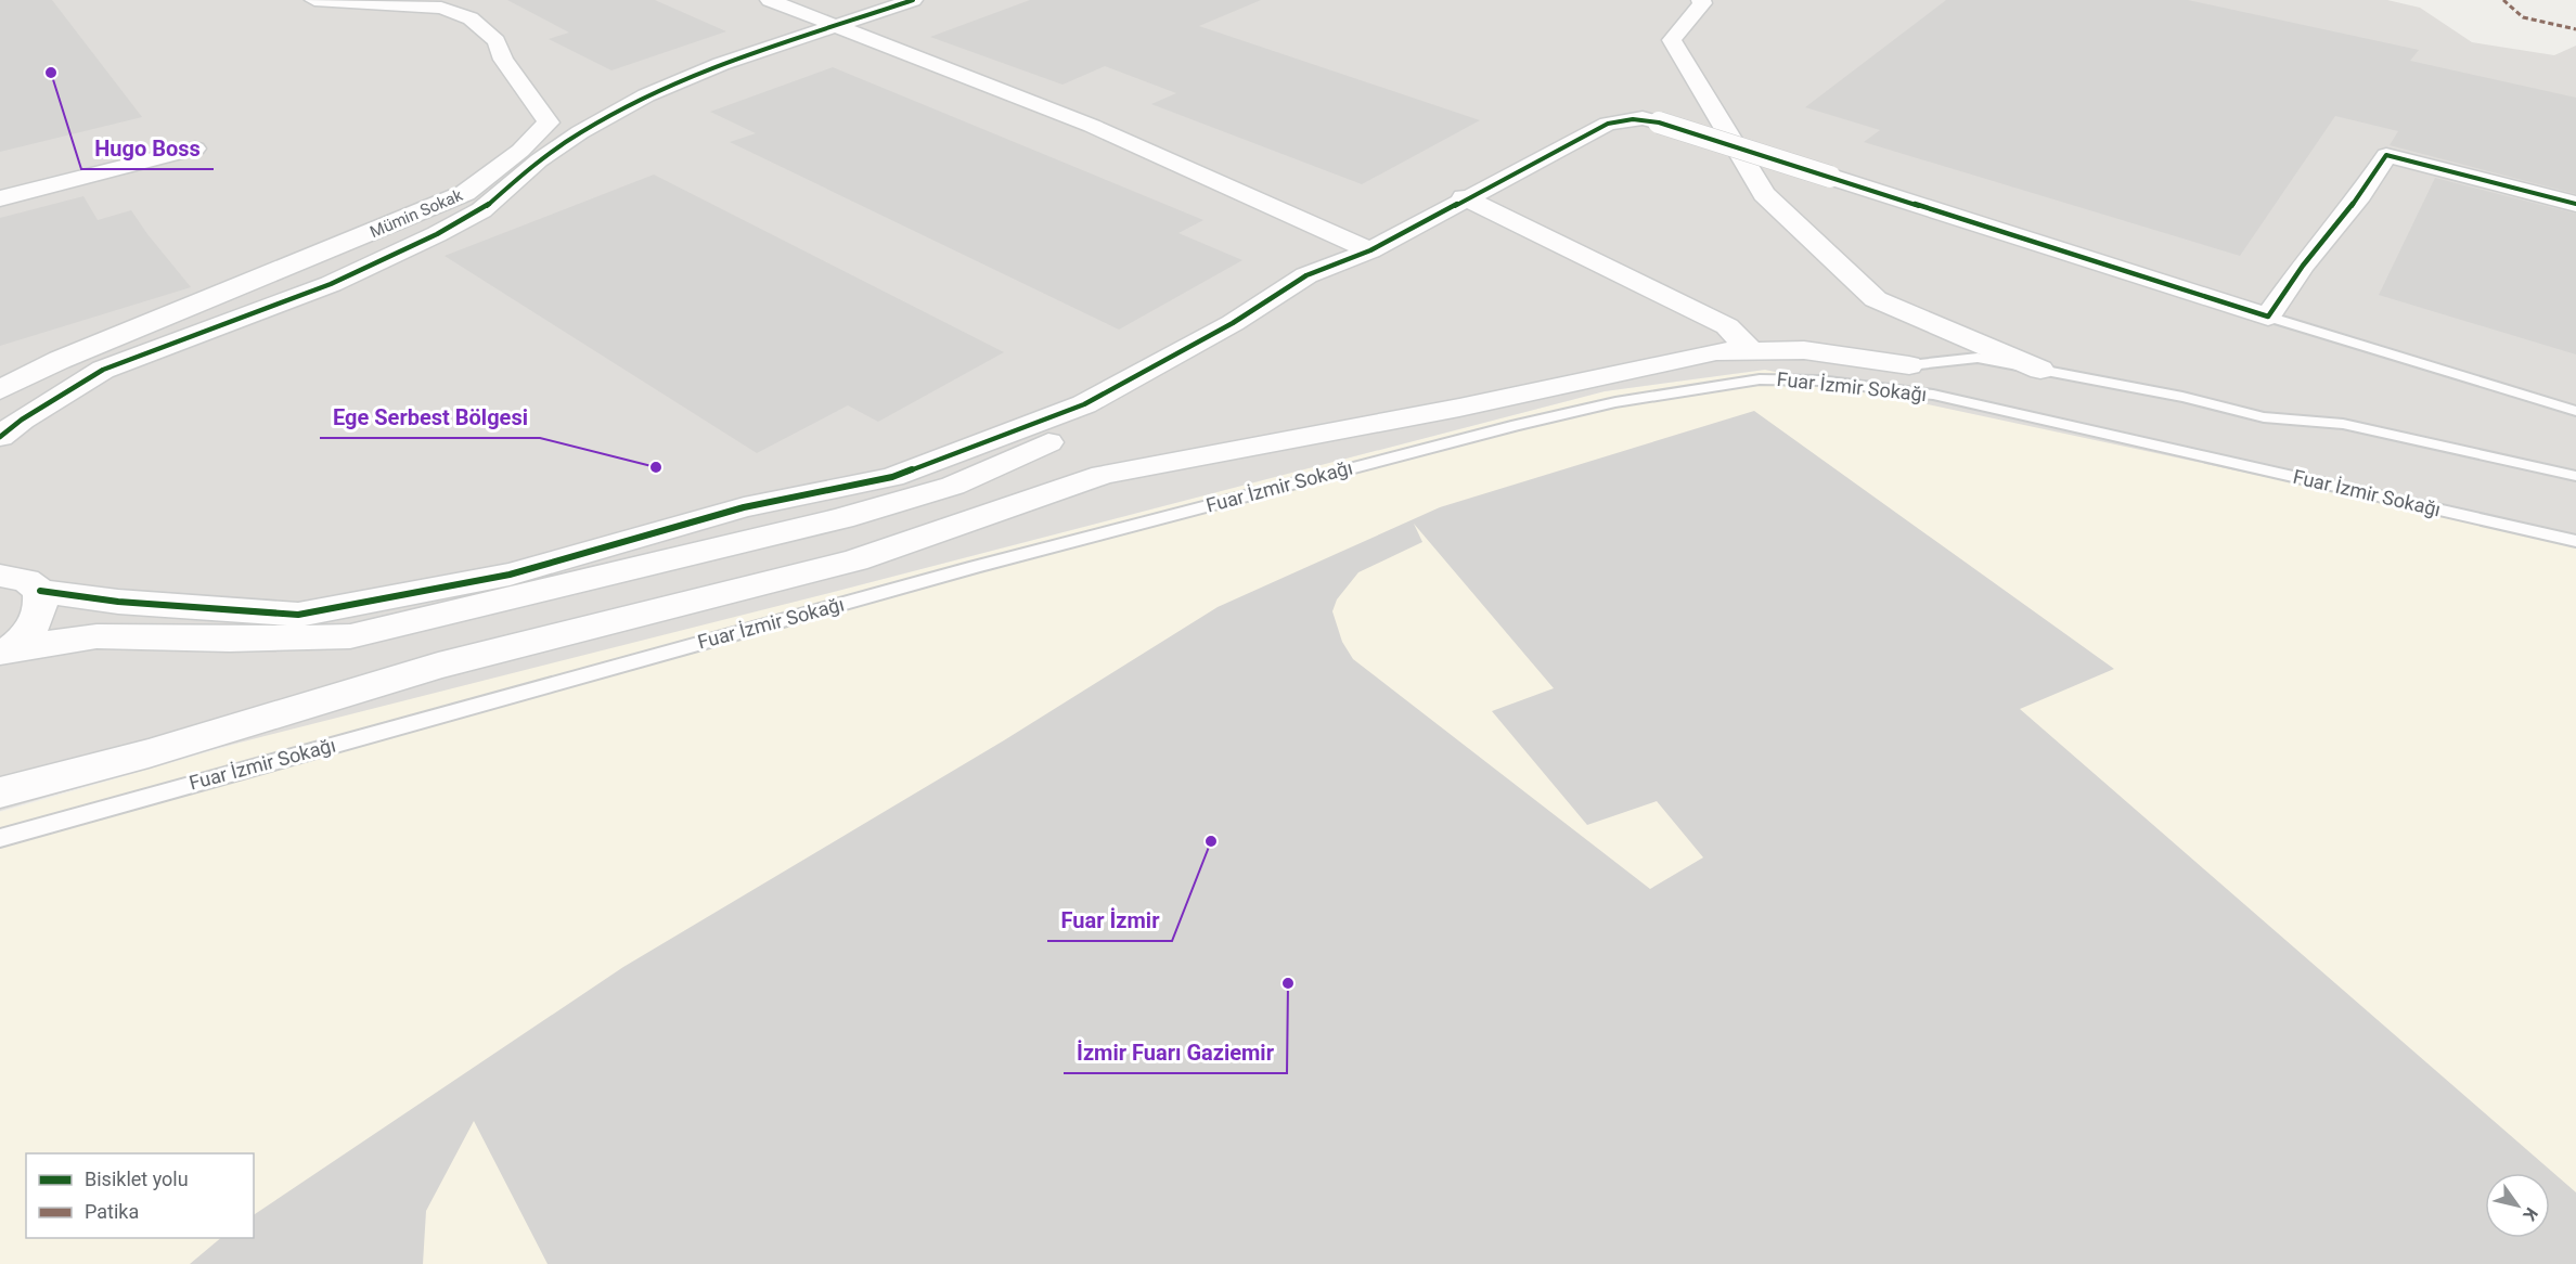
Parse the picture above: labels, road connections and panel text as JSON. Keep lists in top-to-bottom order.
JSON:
{
  "streets": {
    "street": ["Mümin Sokak"],
    "lane": ["Fuar İzmir Sokağı"]
  },
  "places": [
    "Hugo Boss",
    "Ege Serbest Bölgesi",
    "Fuar İzmir",
    "İzmir Fuarı Gaziemir"
  ],
  "legend": ["Bisiklet yolu", "Patika"],
  "north": "bottom right"
}
